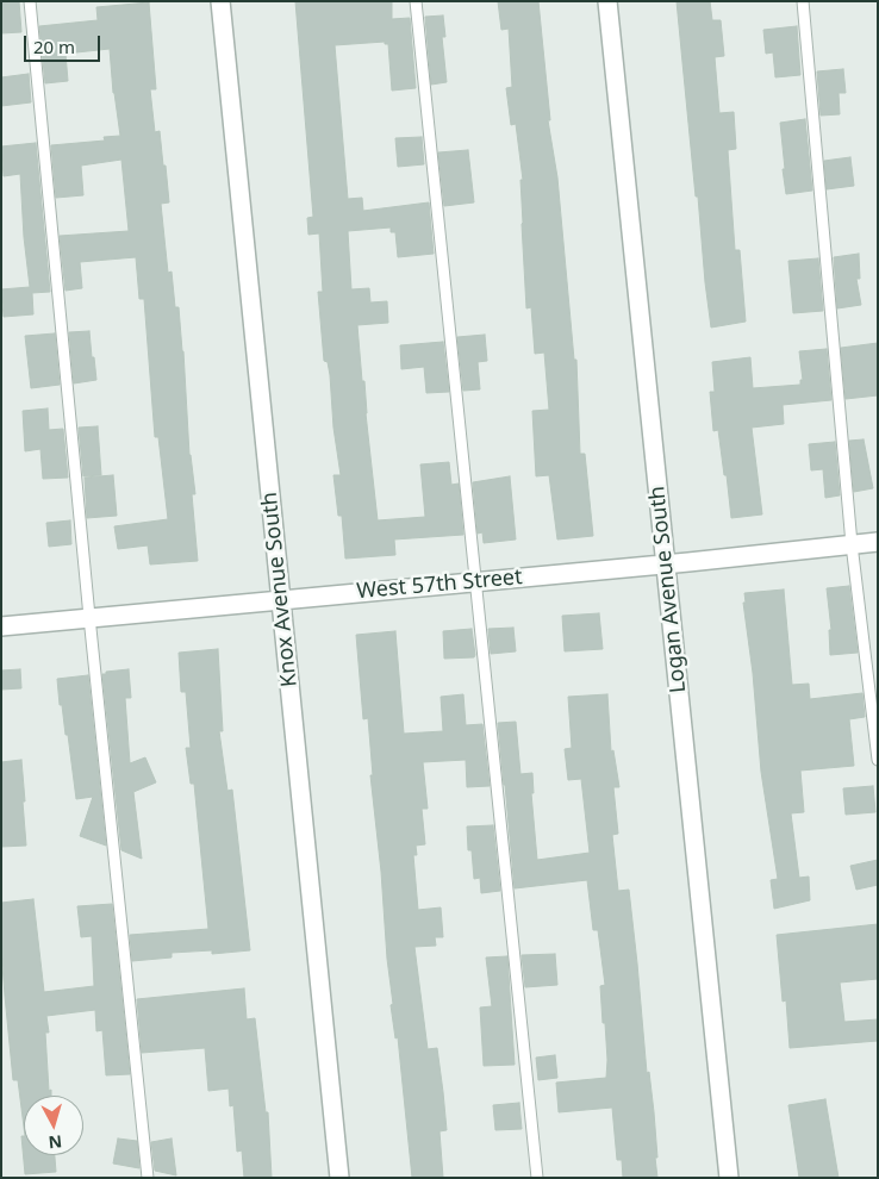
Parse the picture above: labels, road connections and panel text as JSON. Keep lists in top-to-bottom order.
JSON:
{
  "streets": {
    "street": ["West 57th Street", "Knox Avenue South", "Logan Avenue South"]
  },
  "crossings": [
    ["West 57th Street", "Knox Avenue South"],
    ["West 57th Street", "Logan Avenue South"]
  ],
  "scale_bar": "20 m",
  "north": "bottom"
}
